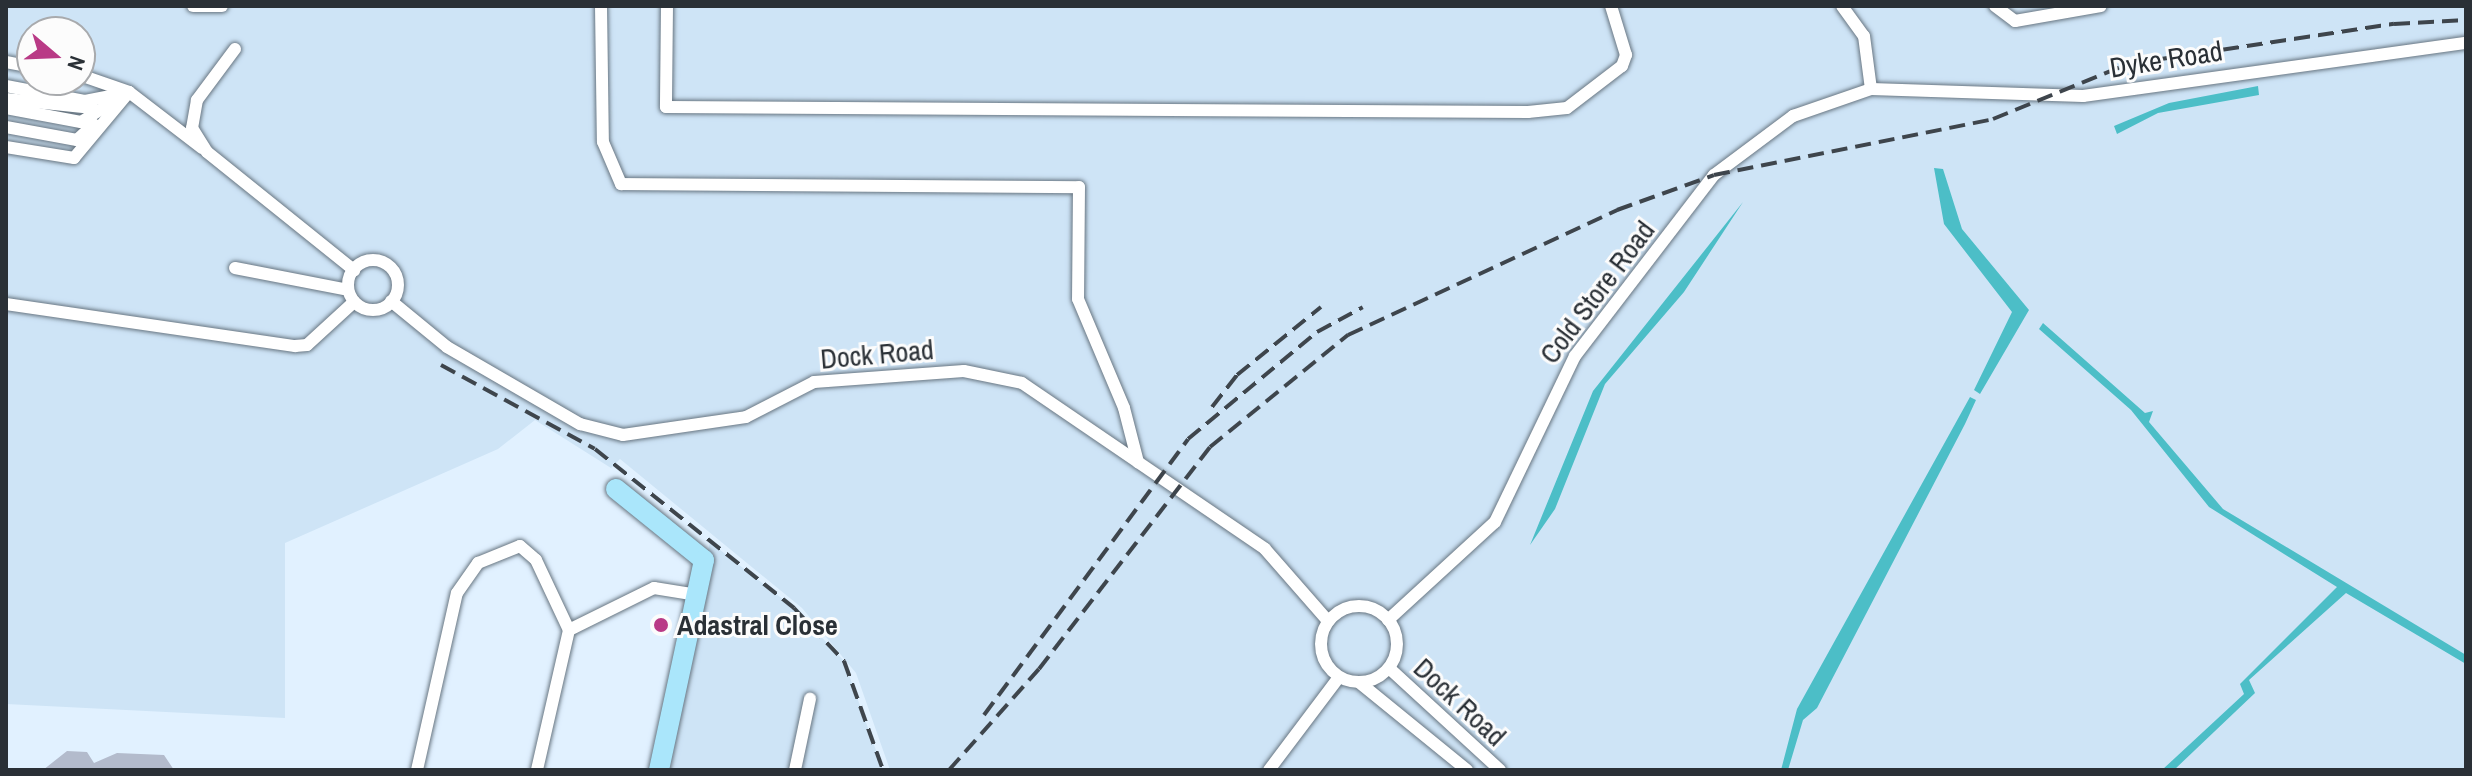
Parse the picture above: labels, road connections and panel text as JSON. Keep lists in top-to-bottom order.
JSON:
{
  "streets": {
    "street": ["Dyke Road", "Cold Store Road", "Dock Road"]
  },
  "crossings": [
    ["Dyke Road", "Cold Store Road"],
    ["Cold Store Road", "Dock Road"]
  ],
  "places": ["Adastral Close"],
  "north": "right"
}
